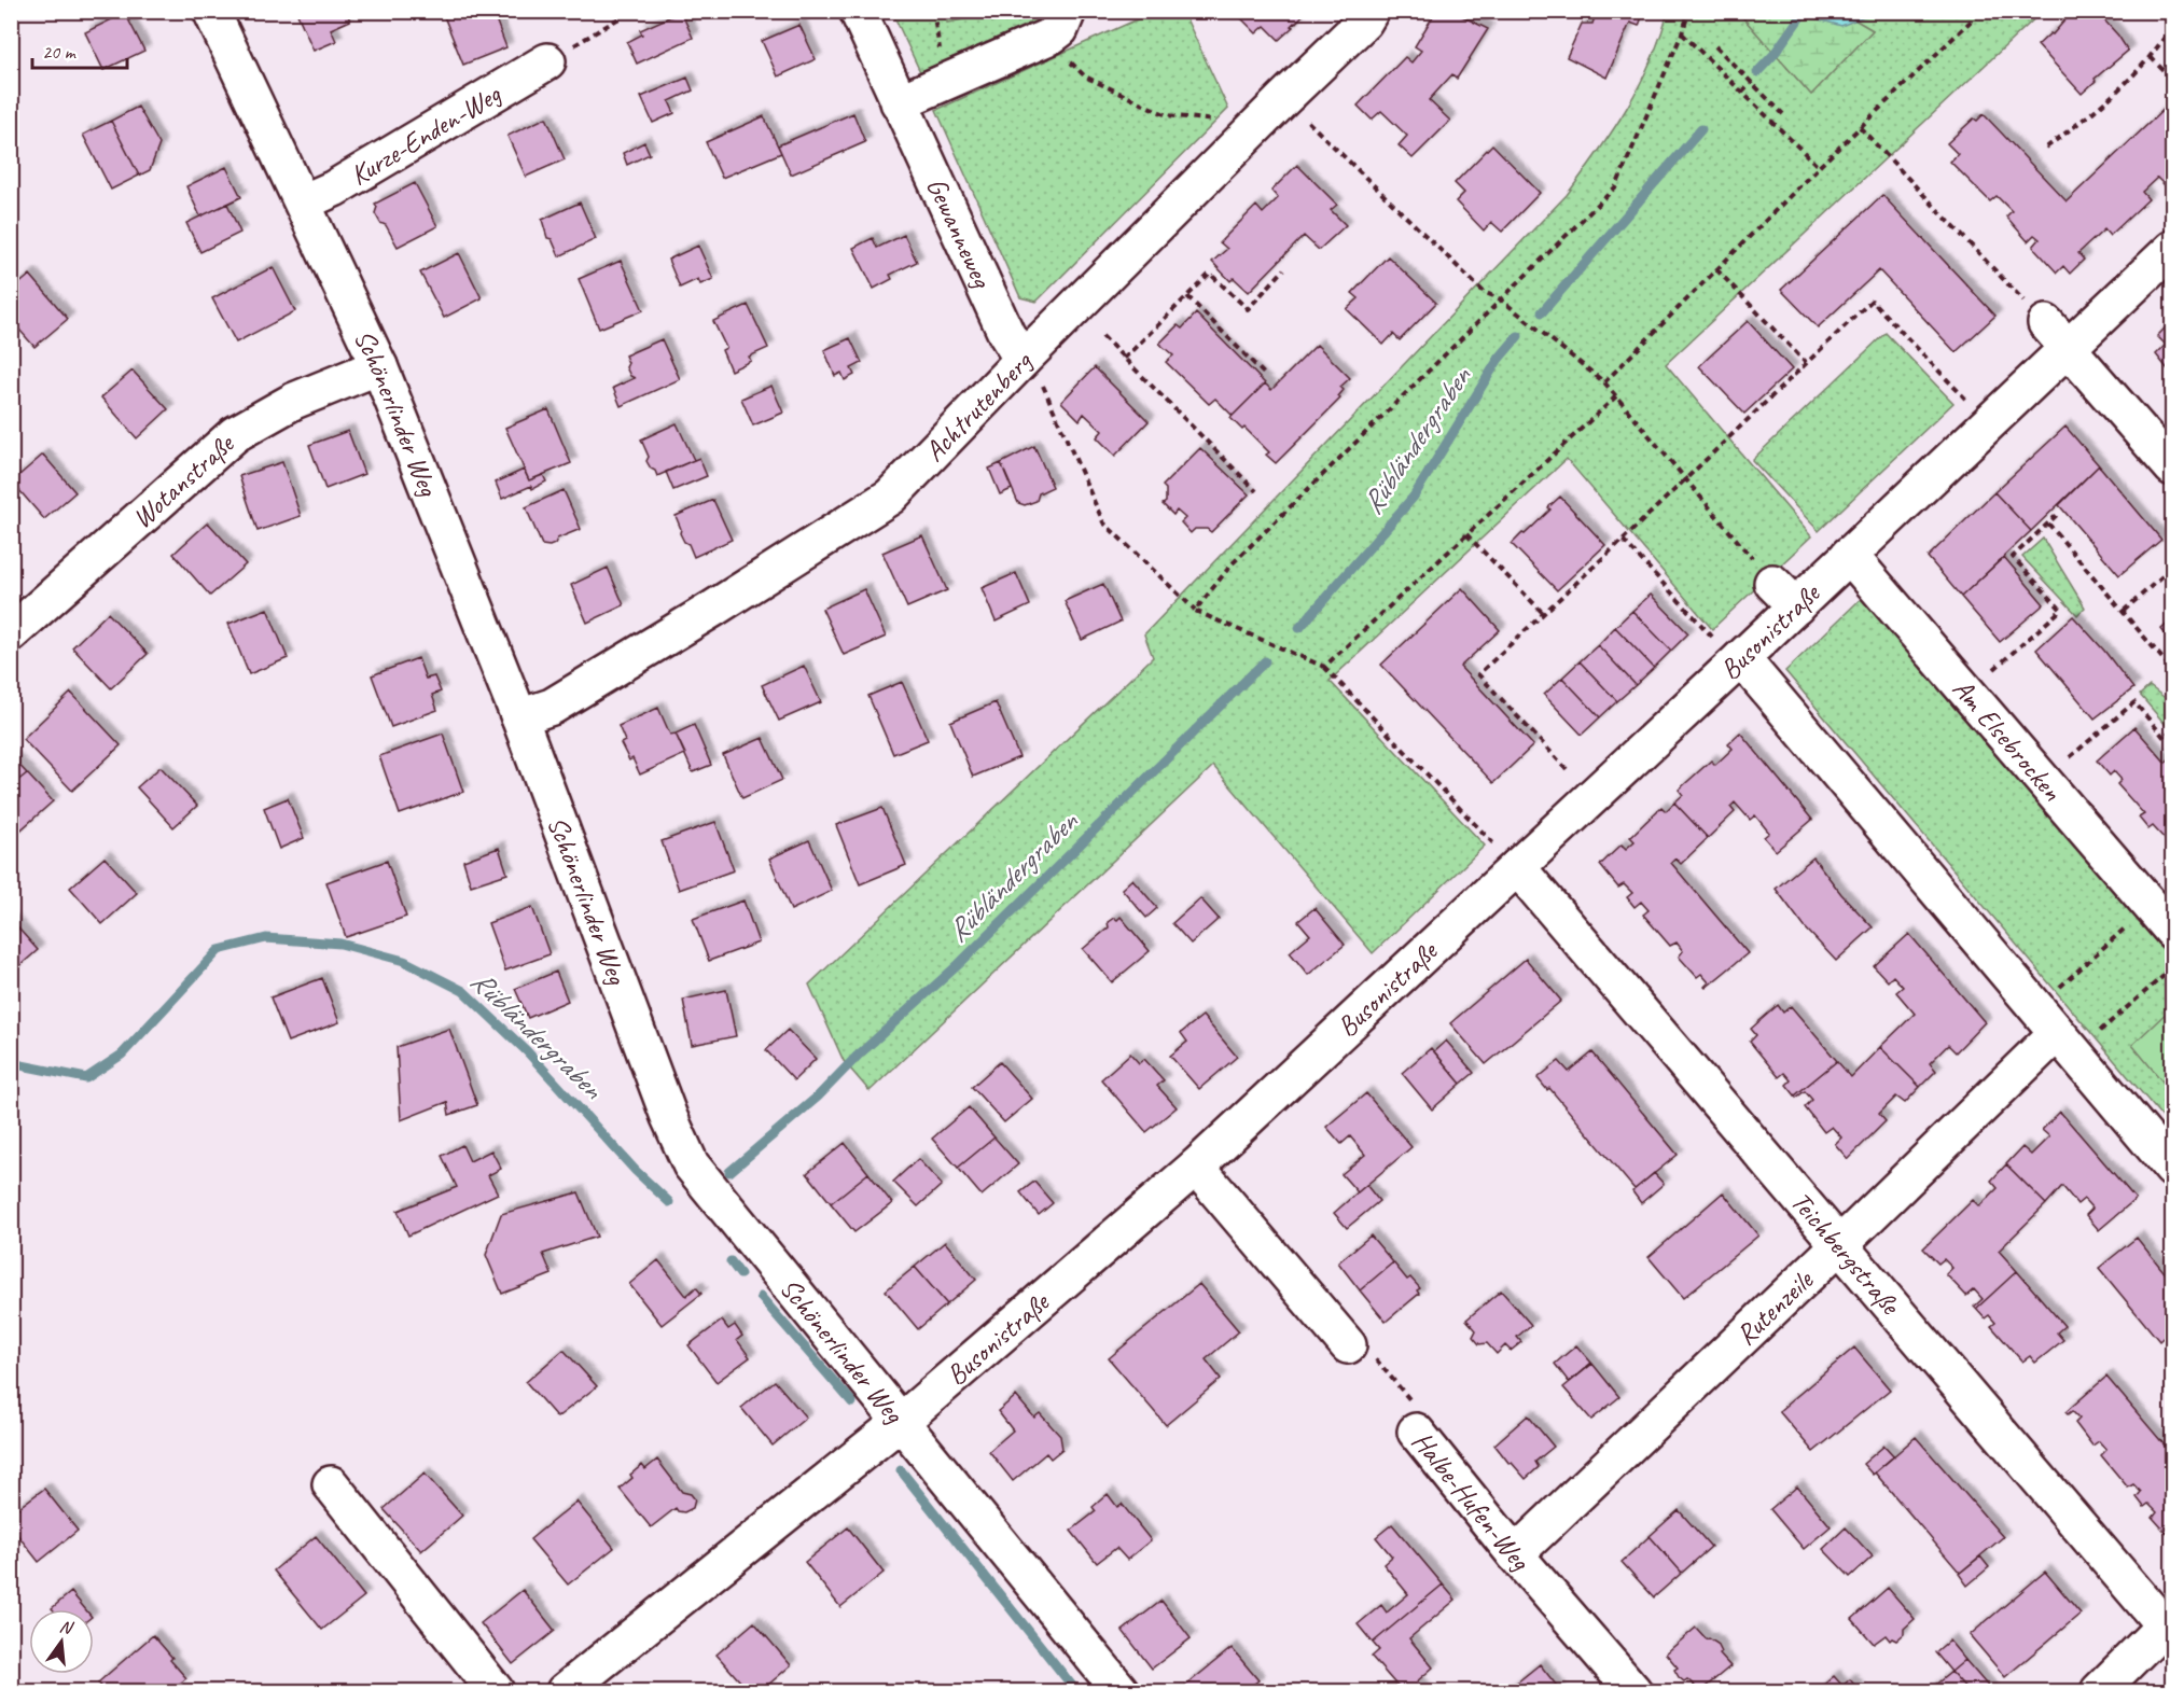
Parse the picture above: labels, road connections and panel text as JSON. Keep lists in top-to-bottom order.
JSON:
{
  "streets": {
    "street": [
      "Kurze-Enden-Weg",
      "Gewanneweg",
      "Achtrutenberg",
      "Schönerlinder Weg",
      "Wotanstraße",
      "Busonistraße",
      "Am Elsebrocken",
      "Teichbergstraße",
      "Rutenzeile",
      "Halbe-Hufen-Weg"
    ]
  },
  "crossings": [
    ["Kurze-Enden-Weg", "Schönerlinder Weg"],
    ["Gewanneweg", "Achtrutenberg"],
    ["Achtrutenberg", "Schönerlinder Weg"],
    ["Schönerlinder Weg", "Wotanstraße"],
    ["Schönerlinder Weg", "Busonistraße"],
    ["Busonistraße", "Am Elsebrocken"],
    ["Busonistraße", "Teichbergstraße"],
    ["Teichbergstraße", "Rutenzeile"],
    ["Rutenzeile", "Halbe-Hufen-Weg"]
  ],
  "water": ["Rübländergraben"],
  "scale_bar": "20 m",
  "north": "top"
}
